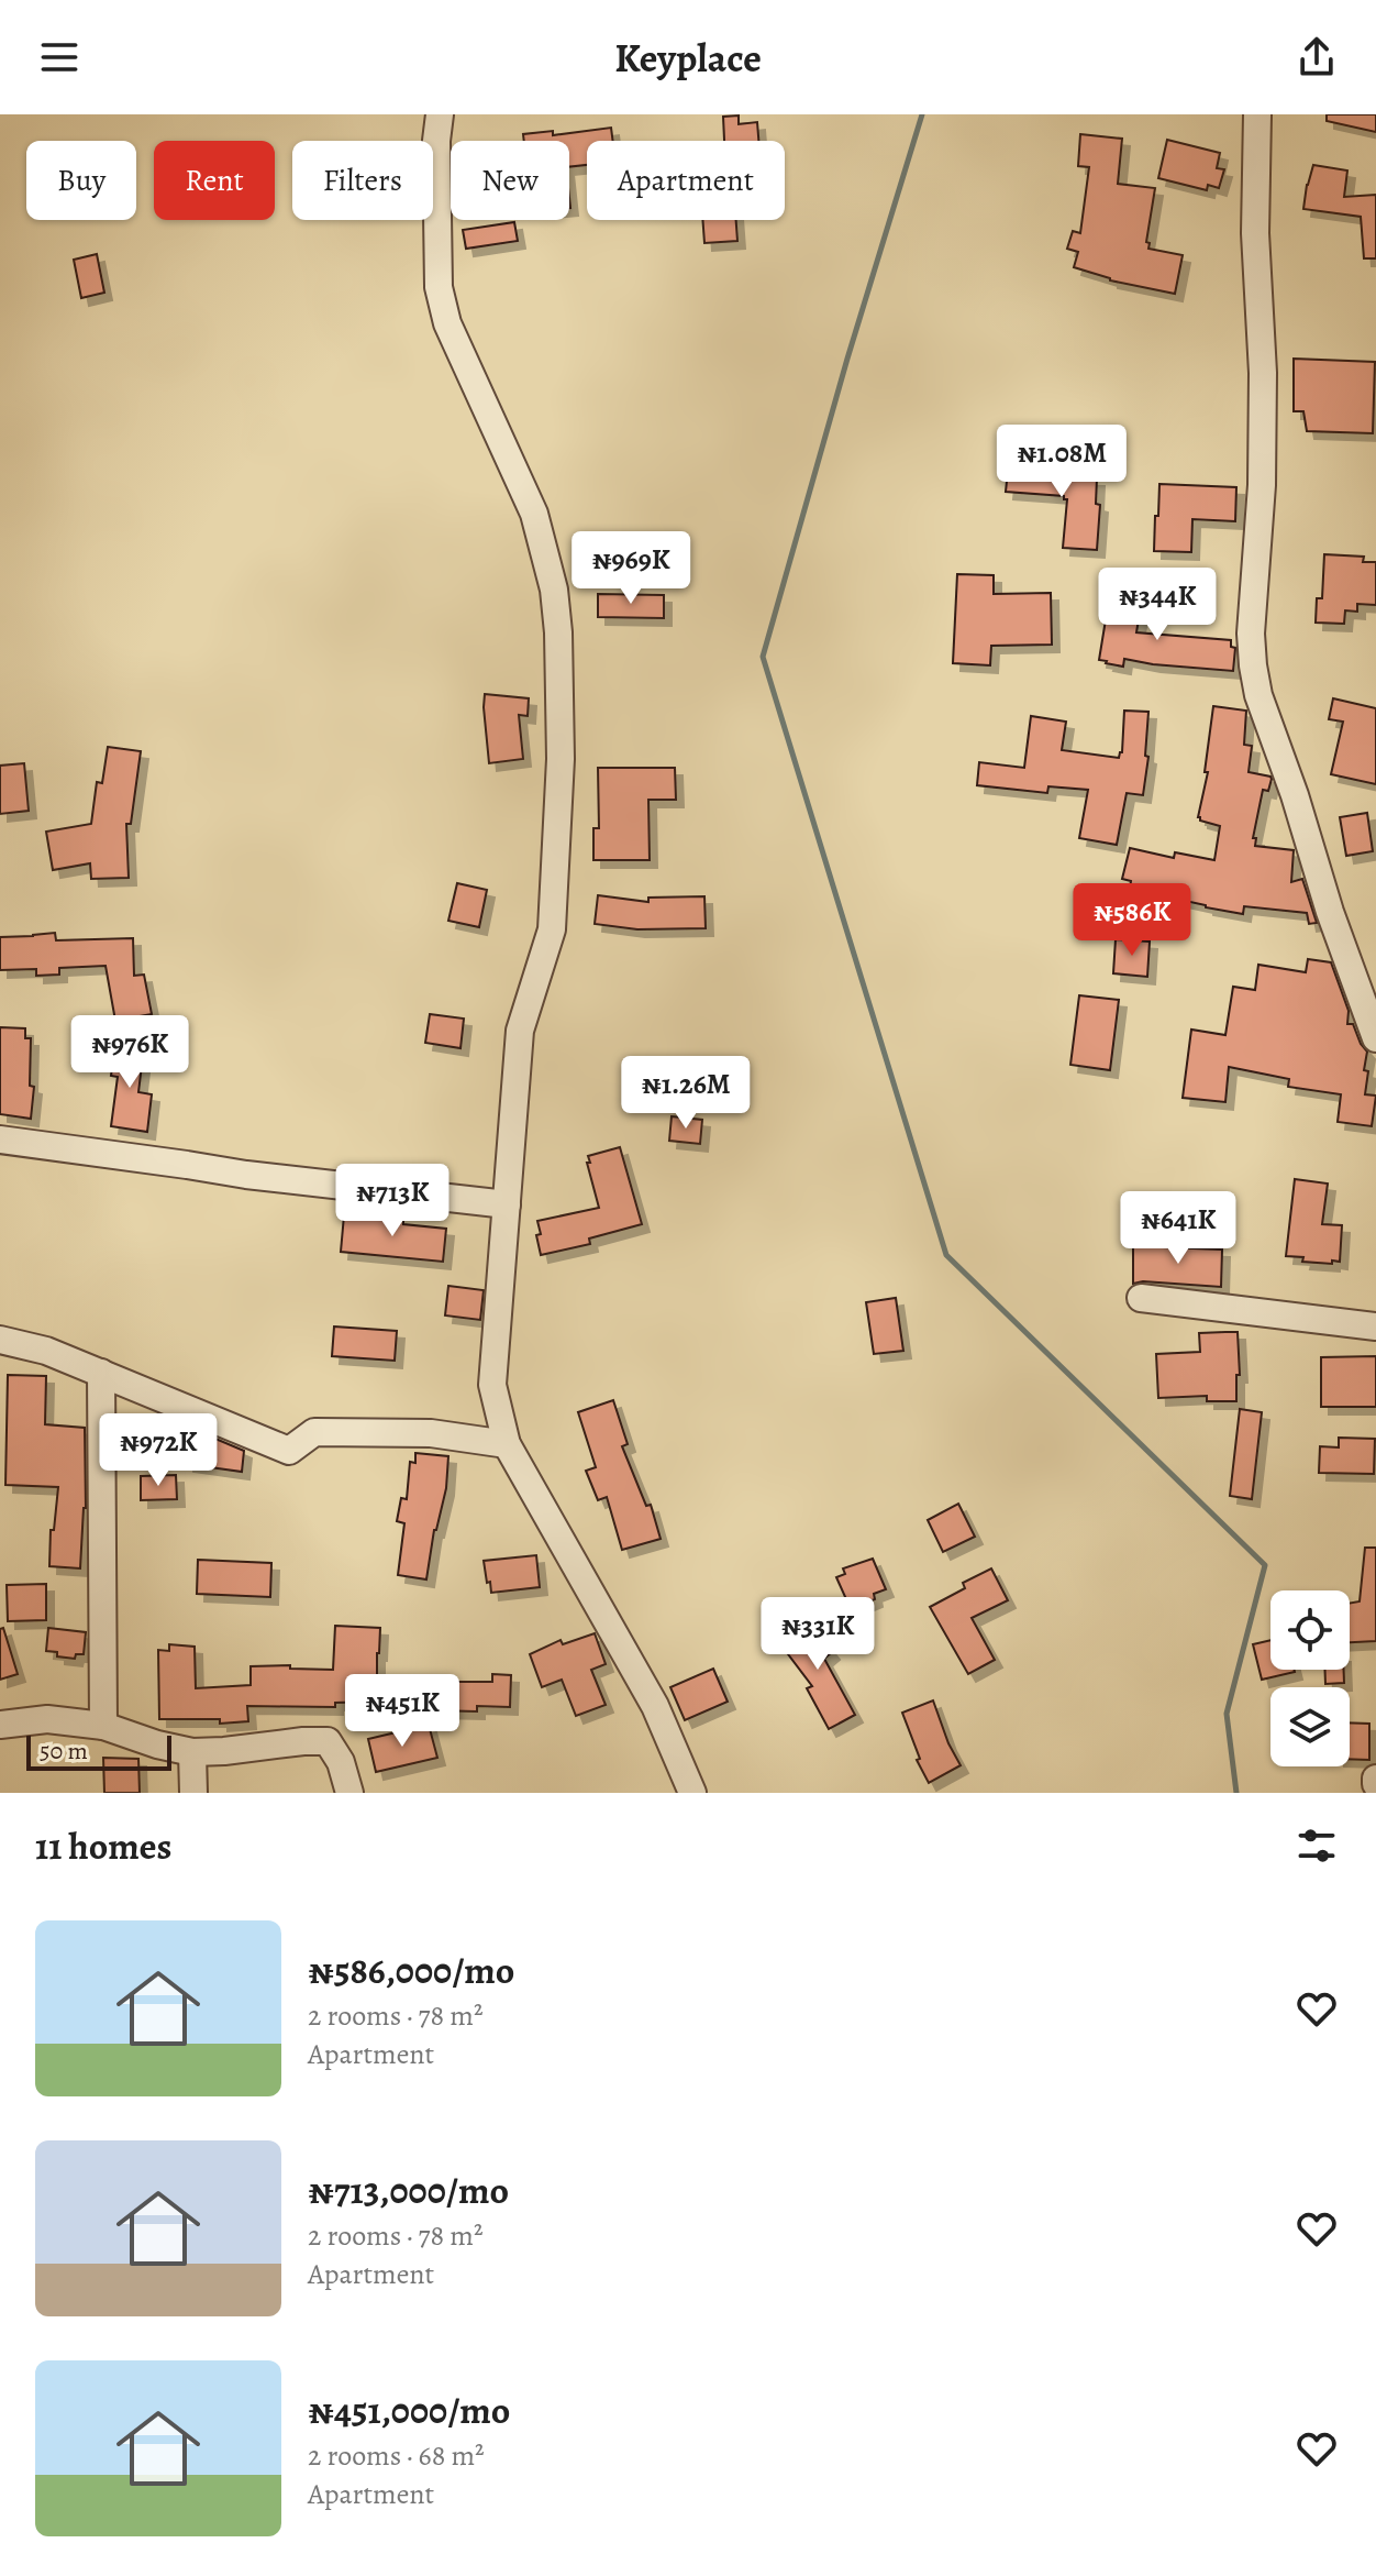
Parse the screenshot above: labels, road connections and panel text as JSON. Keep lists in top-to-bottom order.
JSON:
{
  "scale_bar": "50 m",
  "page": {
    "header": "Keyplace",
    "chip": [
      "Buy",
      "Rent",
      "Filters",
      "New",
      "Apartment"
    ],
    "price": [
      "₦1.08M",
      "₦969K",
      "₦344K",
      "₦586K",
      "₦976K",
      "₦1.26M",
      "₦713K",
      "₦641K",
      "₦972K",
      "₦331K",
      "₦451K"
    ],
    "scale": "50 m",
    "heading": "11 homes",
    "list": [
      {
        "name": "₦586,000/mo",
        "note": "2 rooms · 78 m² · Apartment"
      },
      {
        "name": "₦713,000/mo",
        "note": "2 rooms · 78 m² · Apartment"
      },
      {
        "name": "₦451,000/mo",
        "note": "2 rooms · 68 m² · Apartment"
      }
    ]
  }
}
